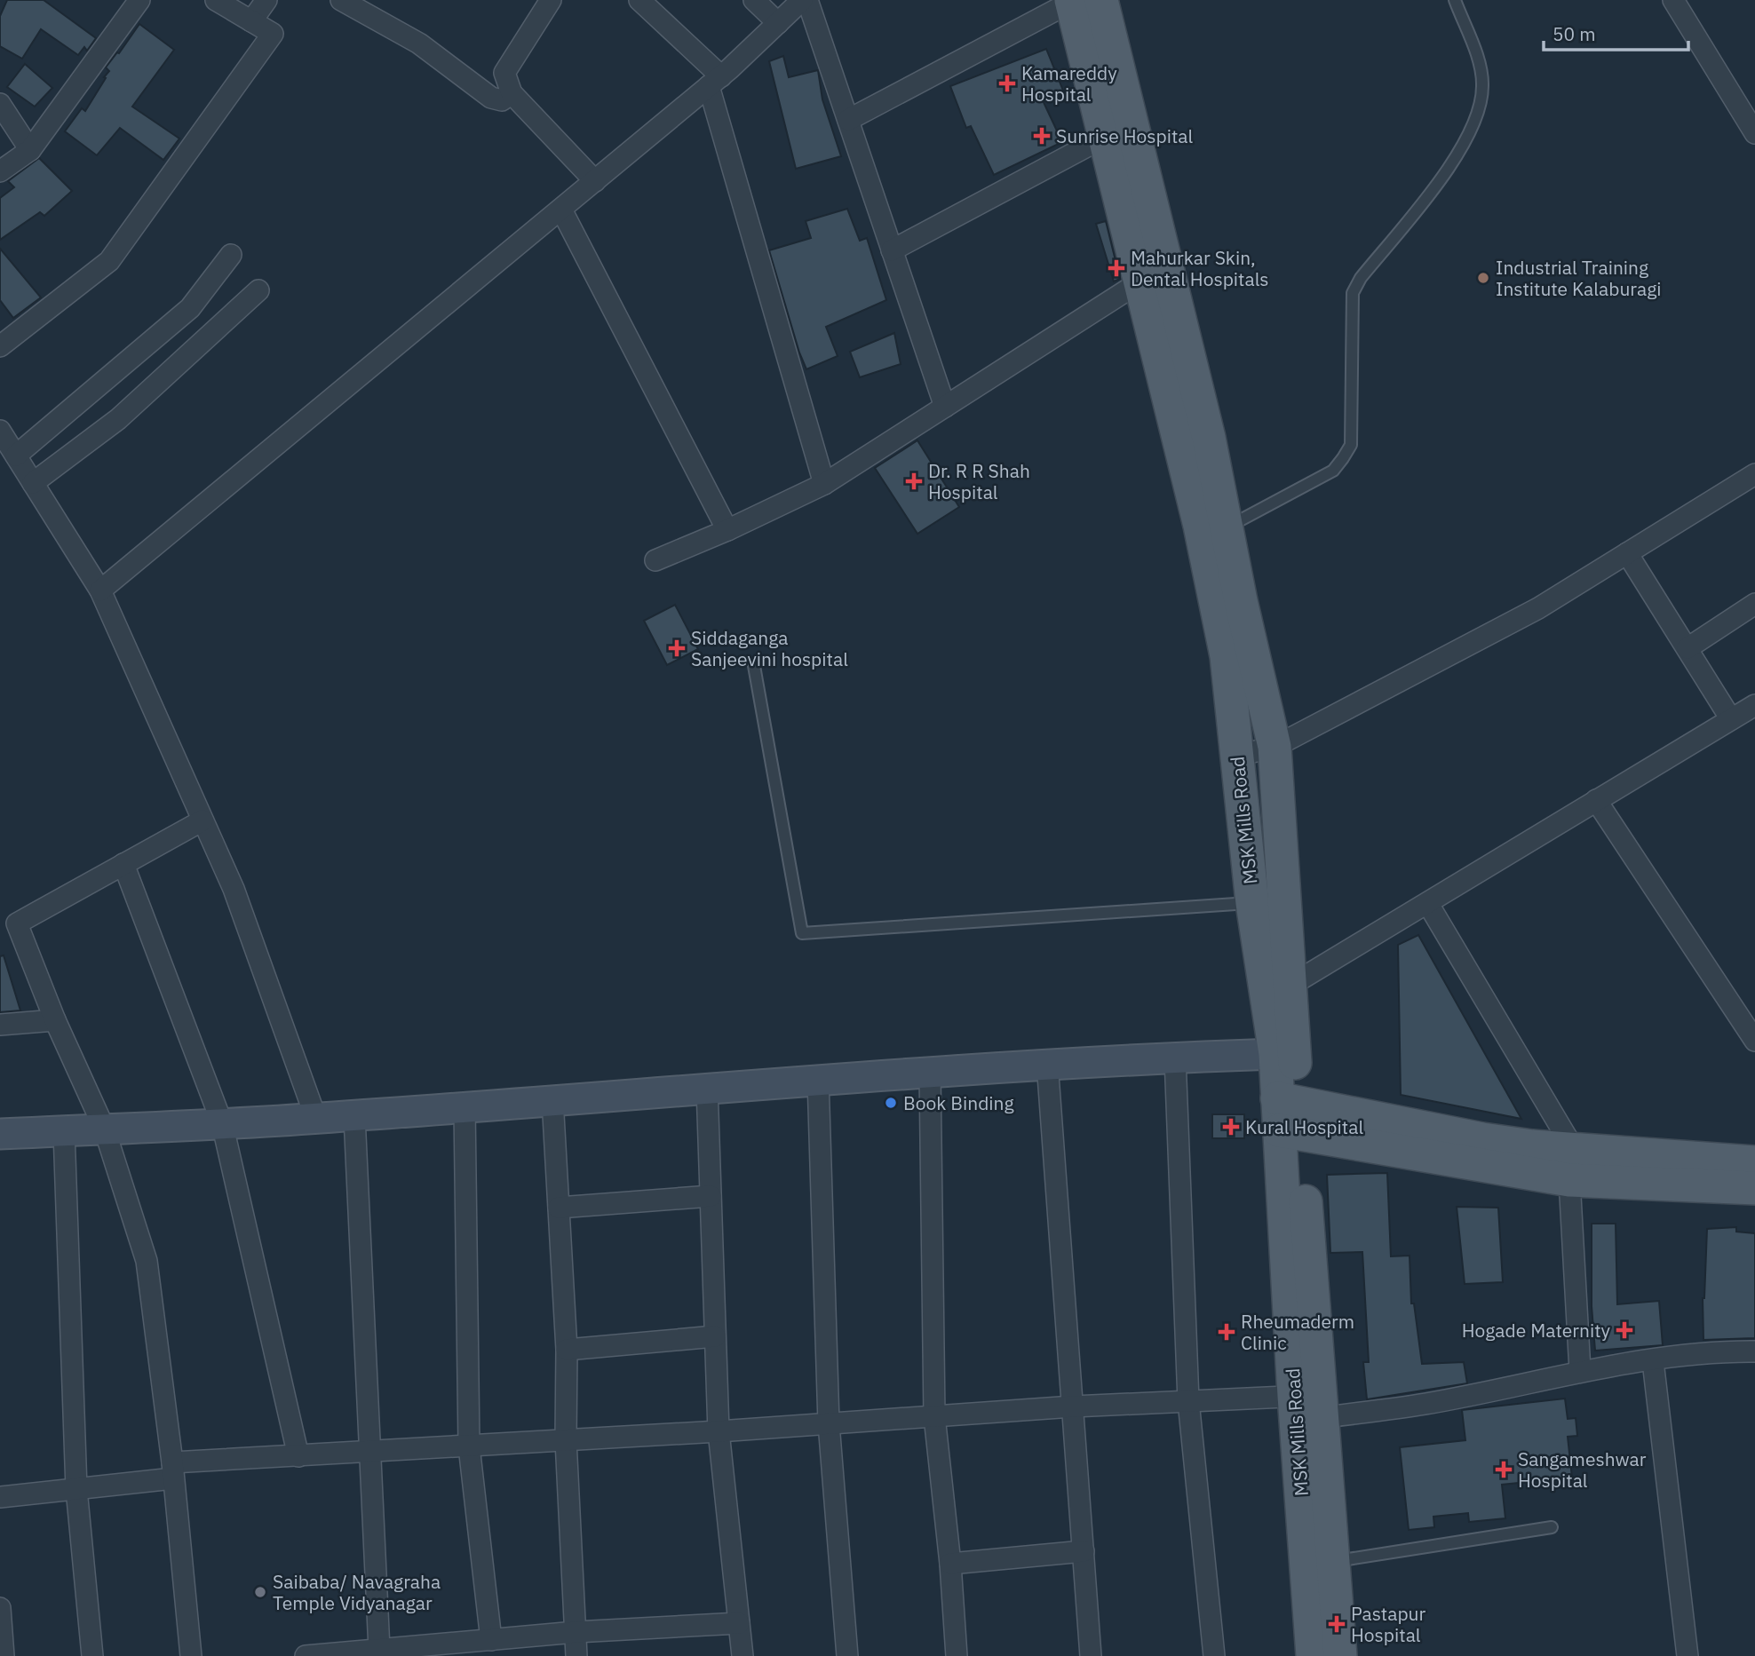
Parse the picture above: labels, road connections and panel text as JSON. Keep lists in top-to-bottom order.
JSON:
{
  "streets": {
    "main road": ["MSK Mills Road"]
  },
  "places": {
    "health": [
      "Kamareddy Hospital",
      "Sunrise Hospital",
      "Mahurkar Skin, Dental Hospitals",
      "Dr. R R Shah Hospital",
      "Siddaganga Sanjeevini hospital",
      "Kural Hospital",
      "Hogade Maternity",
      "Rheumaderm Clinic",
      "Sangameshwar Hospital",
      "Pastapur Hospital"
    ],
    "other": ["Industrial Training Institute Kalaburagi", "Book Binding", "Saibaba/ Navagraha Temple Vidyanagar"]
  },
  "scale_bar": "50 m"
}
